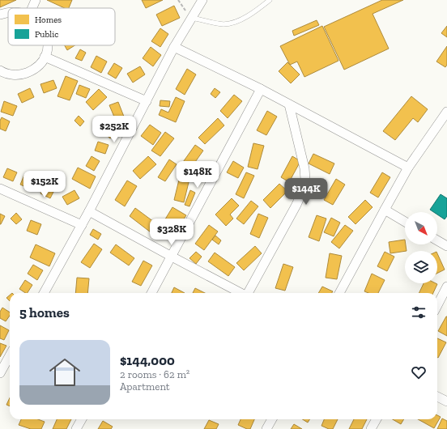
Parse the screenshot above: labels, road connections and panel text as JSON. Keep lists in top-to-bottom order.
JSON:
{
  "legend": ["Homes", "Public"],
  "north": "bottom right",
  "page": {
    "price": [
      "$252K",
      "$148K",
      "$152K",
      "$144K",
      "$328K"
    ],
    "heading": "5 homes",
    "list": [
      {
        "name": "$144,000",
        "note": "2 rooms · 62 m² · Apartment"
      }
    ]
  }
}
